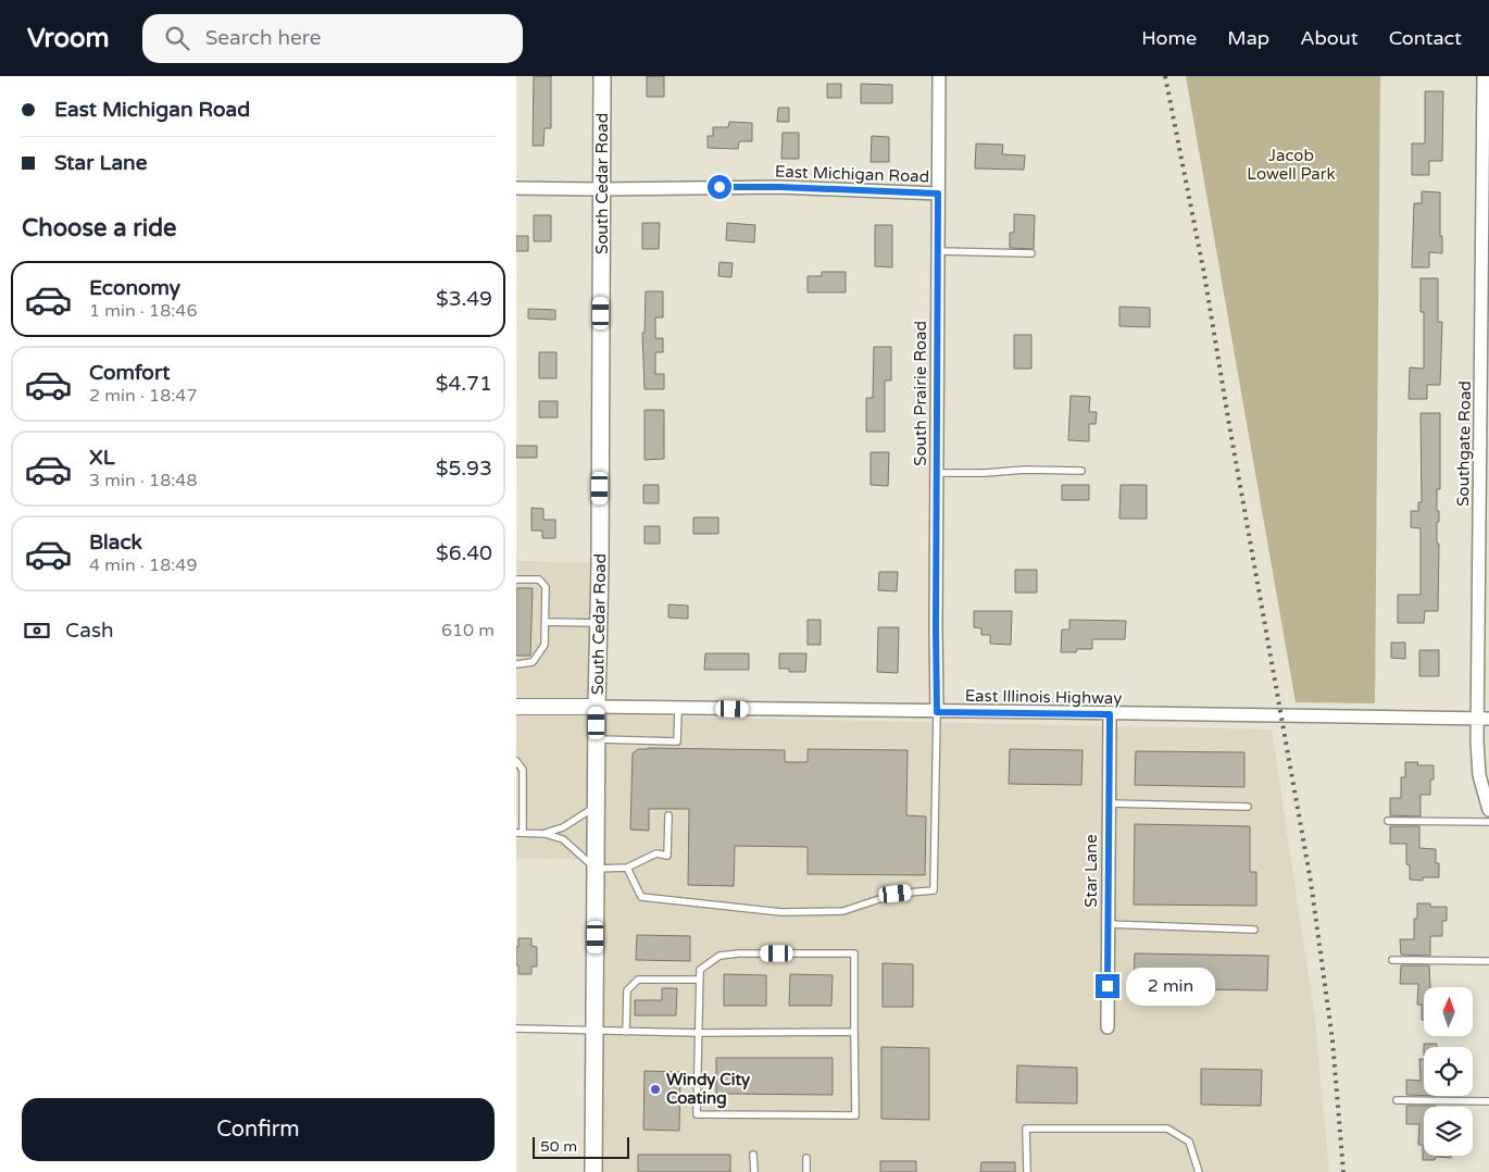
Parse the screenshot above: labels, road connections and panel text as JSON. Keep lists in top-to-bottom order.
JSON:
{
  "streets": {
    "main road": ["South Cedar Road"],
    "street": [
      "East Michigan Road",
      "South Prairie Road",
      "Southgate Road",
      "East Illinois Highway",
      "Star Lane"
    ]
  },
  "crossings": [
    ["East Michigan Road", "South Cedar Road"],
    ["East Michigan Road", "South Prairie Road"],
    ["South Cedar Road", "East Illinois Highway"],
    ["South Prairie Road", "East Illinois Highway"],
    ["Southgate Road", "East Illinois Highway"],
    ["East Illinois Highway", "Star Lane"]
  ],
  "parks": ["Jacob Lowell Park"],
  "places": ["Windy City Coating"],
  "scale_bar": "50 m",
  "north": "top",
  "page": {
    "header": "Vroom",
    "search": "Search here",
    "nav": [
      "Home",
      "Map",
      "About",
      "Contact"
    ],
    "banner": ["East Michigan Road", "Star Lane"],
    "heading": "Choose a ride",
    "list": [
      {
        "name": "Economy",
        "note": "1 min · 18:46",
        "value": "$3.49"
      },
      {
        "name": "Comfort",
        "note": "2 min · 18:47",
        "value": "$4.71"
      },
      {
        "name": "XL",
        "note": "3 min · 18:48",
        "value": "$5.93"
      },
      {
        "name": "Black",
        "note": "4 min · 18:49",
        "value": "$6.40"
      }
    ],
    "pay": ["Cash", "610 m"],
    "bubble": "2 min",
    "buttons": "Confirm",
    "scale": "50 m"
  }
}
